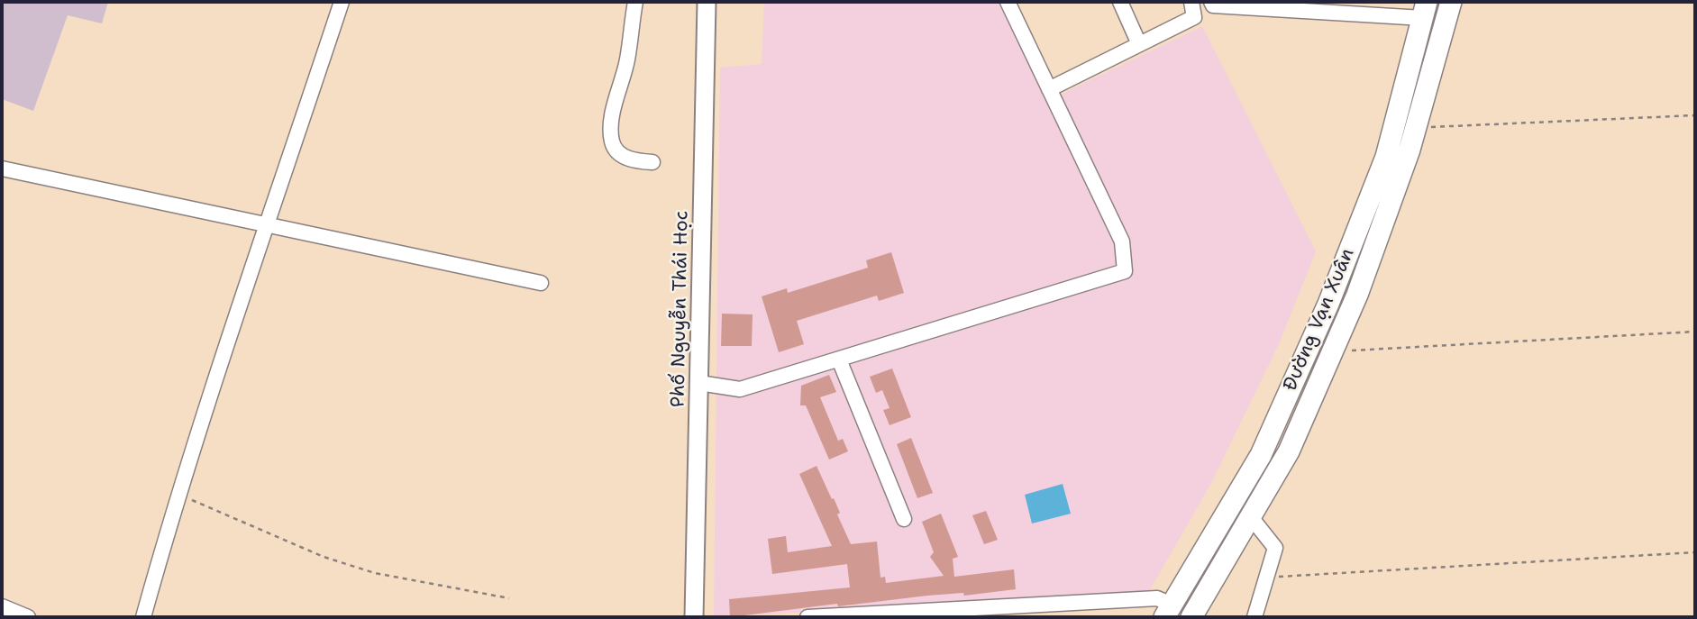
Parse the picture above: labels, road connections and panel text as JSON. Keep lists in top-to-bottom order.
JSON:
{
  "streets": {
    "highway": ["Đường Vạn Xuân"],
    "main road": ["Phố Nguyễn Thái Học"]
  }
}
